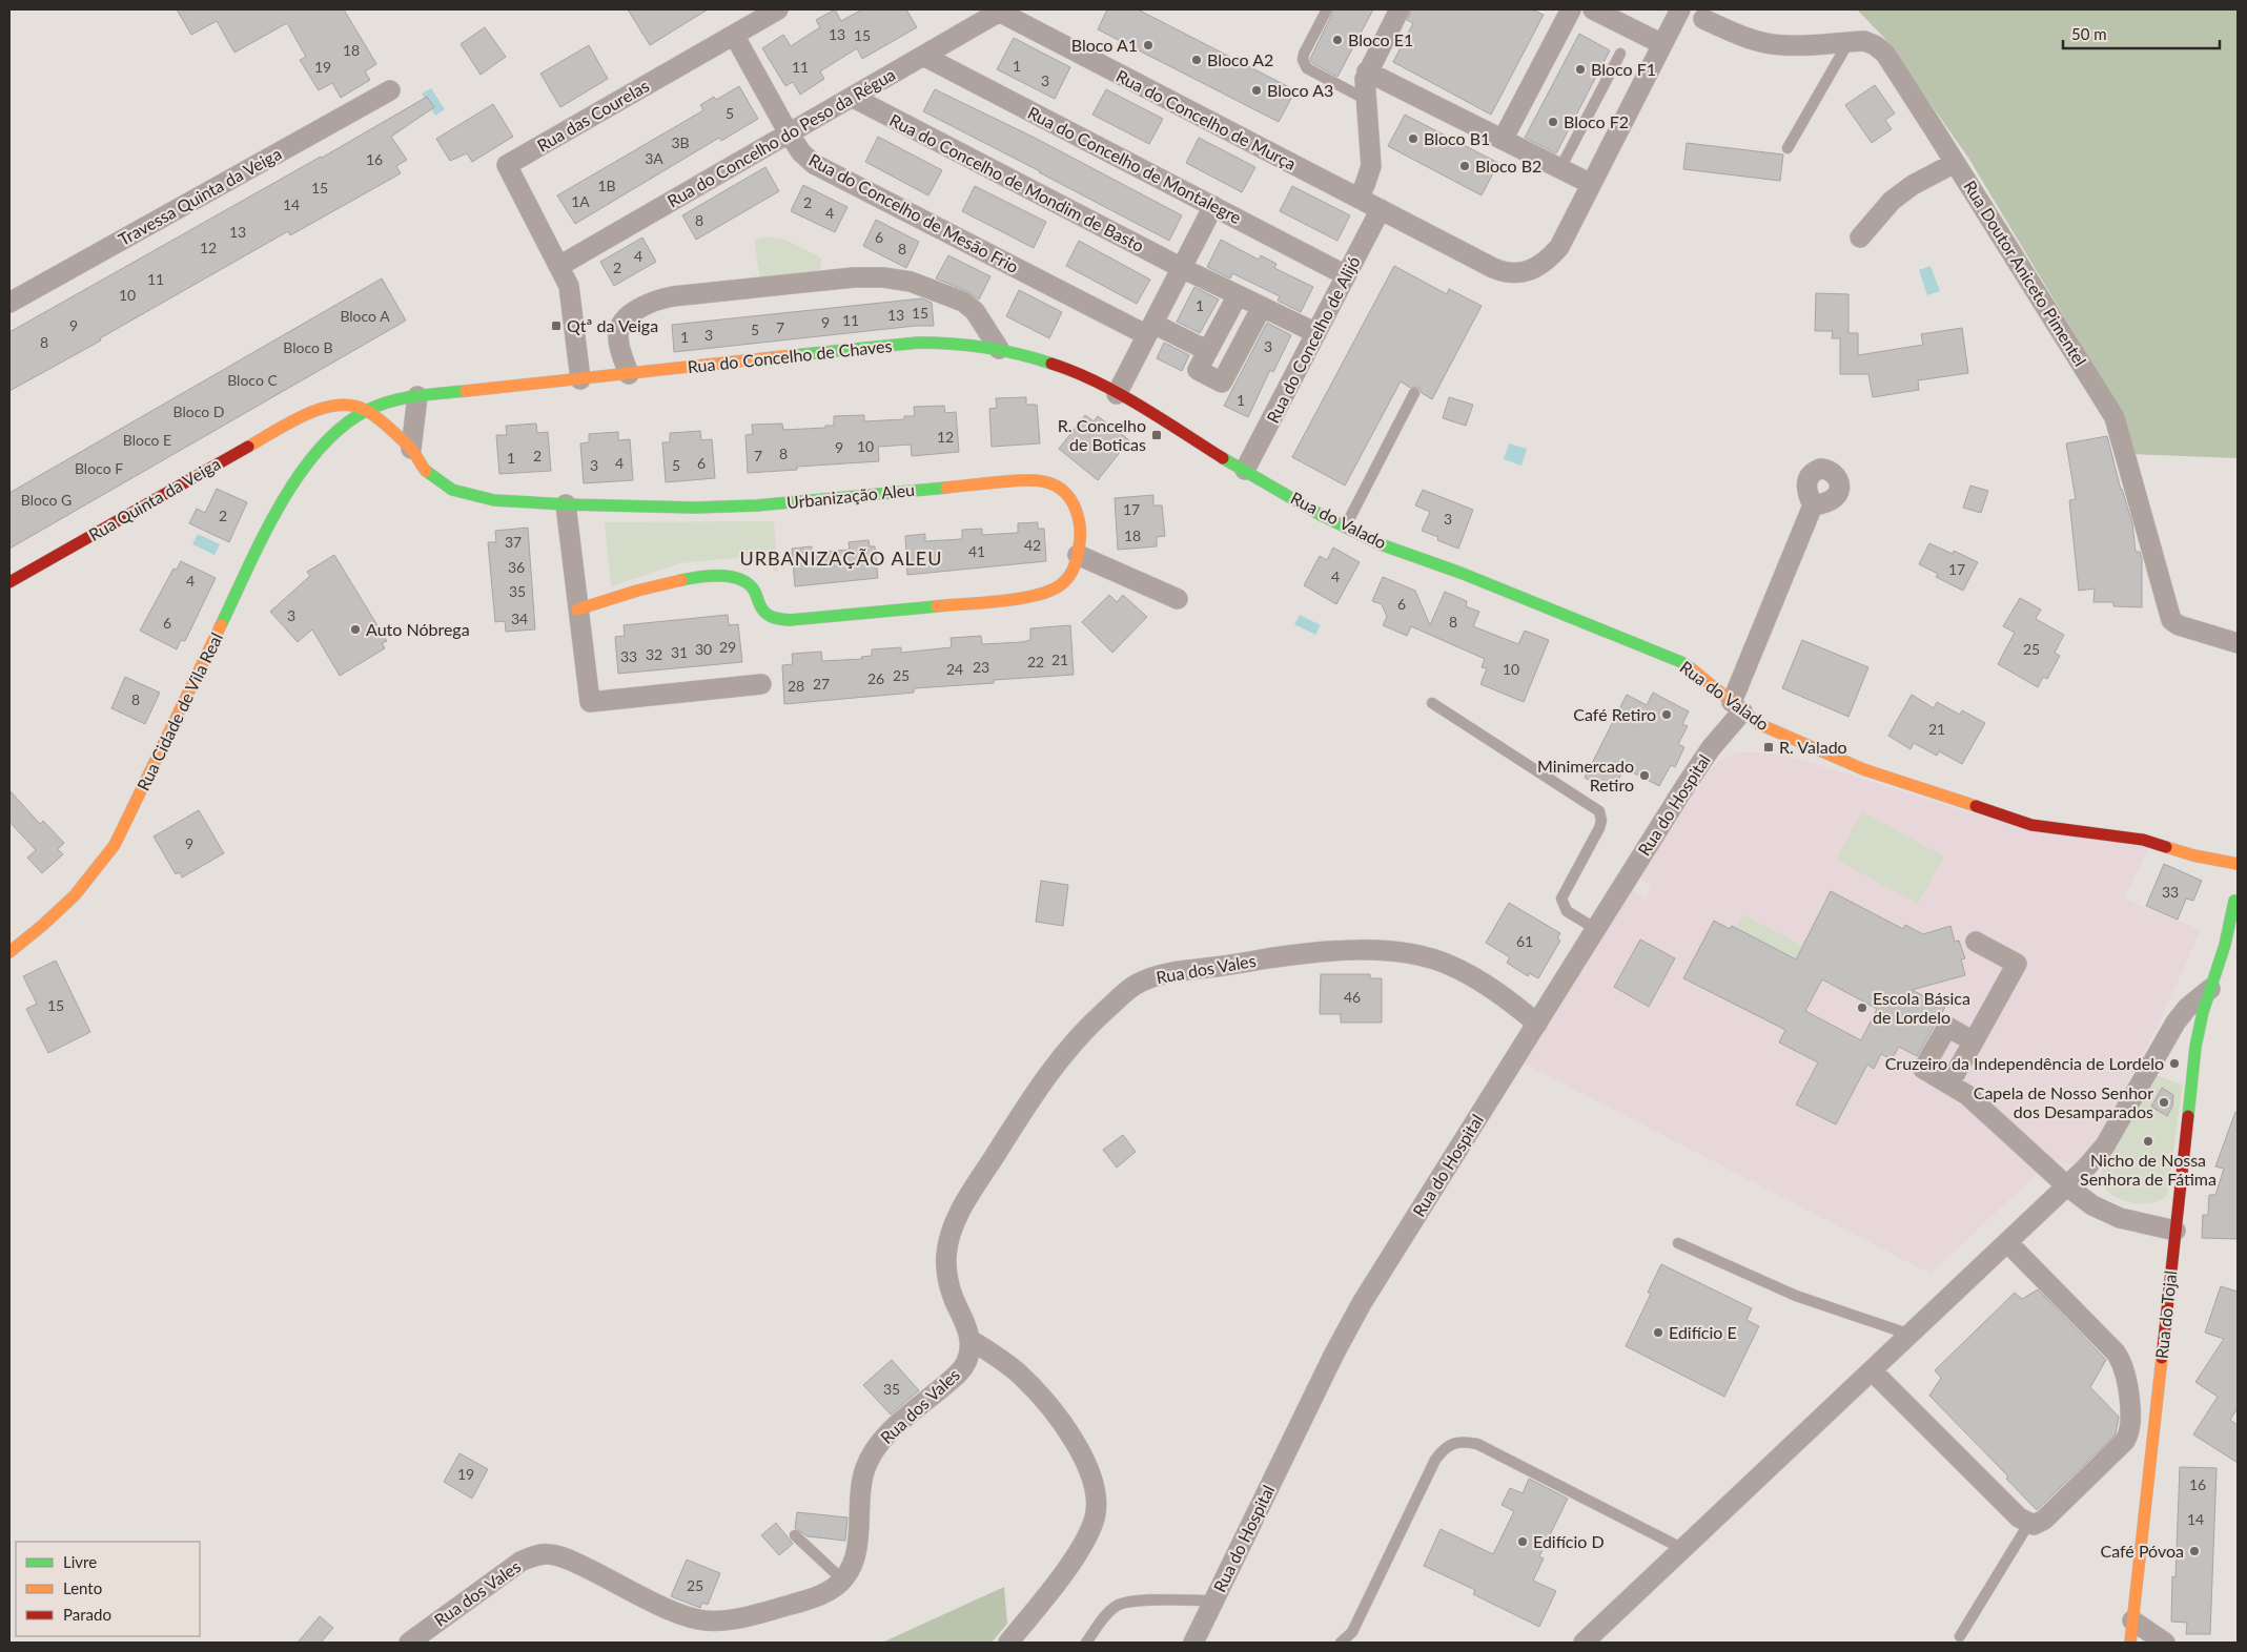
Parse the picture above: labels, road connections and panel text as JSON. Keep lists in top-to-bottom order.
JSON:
{
  "streets": {
    "street": [
      "Rua das Courelas",
      "Rua do Concelho de Murça",
      "Rua do Concelho do Peso da Régua",
      "Rua do Concelho de Montalegre",
      "Rua do Concelho de Mondim de Basto",
      "Travessa Quinta da Veiga",
      "Rua do Concelho de Mesão Frio",
      "Rua Doutor Aniceto Pimentel",
      "Rua do Concelho de Alijó",
      "Rua do Concelho de Chaves",
      "Urbanização Aleu",
      "Rua Quinta da Veiga",
      "Rua do Valado",
      "Rua Cidade de Vila Real",
      "Rua do Hospital",
      "Rua dos Vales",
      "Rua do Tojal"
    ]
  },
  "crossings": [
    ["Rua das Courelas", "Rua do Concelho do Peso da Régua"],
    ["Rua das Courelas", "Rua do Concelho de Mesão Frio"],
    ["Rua do Concelho de Murça", "Rua do Concelho do Peso da Régua"],
    ["Rua do Concelho de Murça", "Rua do Concelho de Alijó"],
    ["Rua do Concelho do Peso da Régua", "Rua do Concelho de Montalegre"],
    ["Rua do Concelho do Peso da Régua", "Rua do Concelho de Mondim de Basto"],
    ["Rua do Concelho do Peso da Régua", "Rua do Concelho de Mesão Frio"],
    ["Rua do Concelho de Montalegre", "Rua do Concelho de Alijó"],
    ["Rua do Concelho de Mondim de Basto", "Rua do Concelho de Alijó"],
    ["Rua do Concelho de Alijó", "Rua do Concelho de Chaves"],
    ["Rua do Concelho de Alijó", "Rua do Valado"],
    ["Rua do Concelho de Chaves", "Urbanização Aleu"],
    ["Rua do Concelho de Chaves", "Rua Quinta da Veiga"],
    ["Rua do Concelho de Chaves", "Rua do Valado"],
    ["Rua do Concelho de Chaves", "Rua Cidade de Vila Real"],
    ["Urbanização Aleu", "Rua Quinta da Veiga"],
    ["Rua do Valado", "Rua do Hospital"],
    ["Rua do Hospital", "Rua dos Vales"]
  ],
  "districts": ["URBANIZAÇÃO ALEU"],
  "places": {
    "other": [
      "Bloco E1",
      "Bloco A1",
      "Bloco A2",
      "Bloco F1",
      "Bloco A3",
      "Bloco F2",
      "Bloco B1",
      "Bloco B2",
      "Auto Nóbrega",
      "Café Retiro",
      "Minimercado Retiro",
      "Escola Básica de Lordelo",
      "Cruzeiro da Independência de Lordelo",
      "Capela de Nosso Senhor dos Desamparados",
      "Nicho de Nossa Senhora de Fátima",
      "Edifício E",
      "Edifício D",
      "Café Póvoa"
    ],
    "transit": ["Qtª da Veiga", "R. Concelho de Boticas", "R. Valado"]
  },
  "house_numbers": [
    "13",
    "15",
    "18",
    "1",
    "19",
    "11",
    "3",
    "5",
    "3B",
    "3A",
    "16",
    "1B",
    "15",
    "1A",
    "2",
    "14",
    "4",
    "8",
    "13",
    "6",
    "12",
    "8",
    "4",
    "2",
    "11",
    "10",
    "1",
    "15",
    "13",
    "Bloco A",
    "11",
    "9",
    "9",
    "7",
    "5",
    "3",
    "1",
    "8",
    "3",
    "Bloco B",
    "Bloco C",
    "1",
    "Bloco D",
    "12",
    "Bloco E",
    "10",
    "9",
    "8",
    "2",
    "7",
    "1",
    "4",
    "6",
    "3",
    "5",
    "Bloco F",
    "Bloco G",
    "17",
    "2",
    "3",
    "18",
    "37",
    "42",
    "41",
    "36",
    "17",
    "4",
    "4",
    "35",
    "6",
    "3",
    "34",
    "8",
    "6",
    "29",
    "30",
    "25",
    "31",
    "32",
    "33",
    "21",
    "22",
    "23",
    "24",
    "10",
    "25",
    "26",
    "27",
    "28",
    "8",
    "21",
    "9",
    "33",
    "61",
    "46",
    "15",
    "35",
    "19",
    "16",
    "14",
    "25"
  ],
  "legend": ["Livre", "Lento", "Parado"],
  "scale_bar": "50 m"
}
